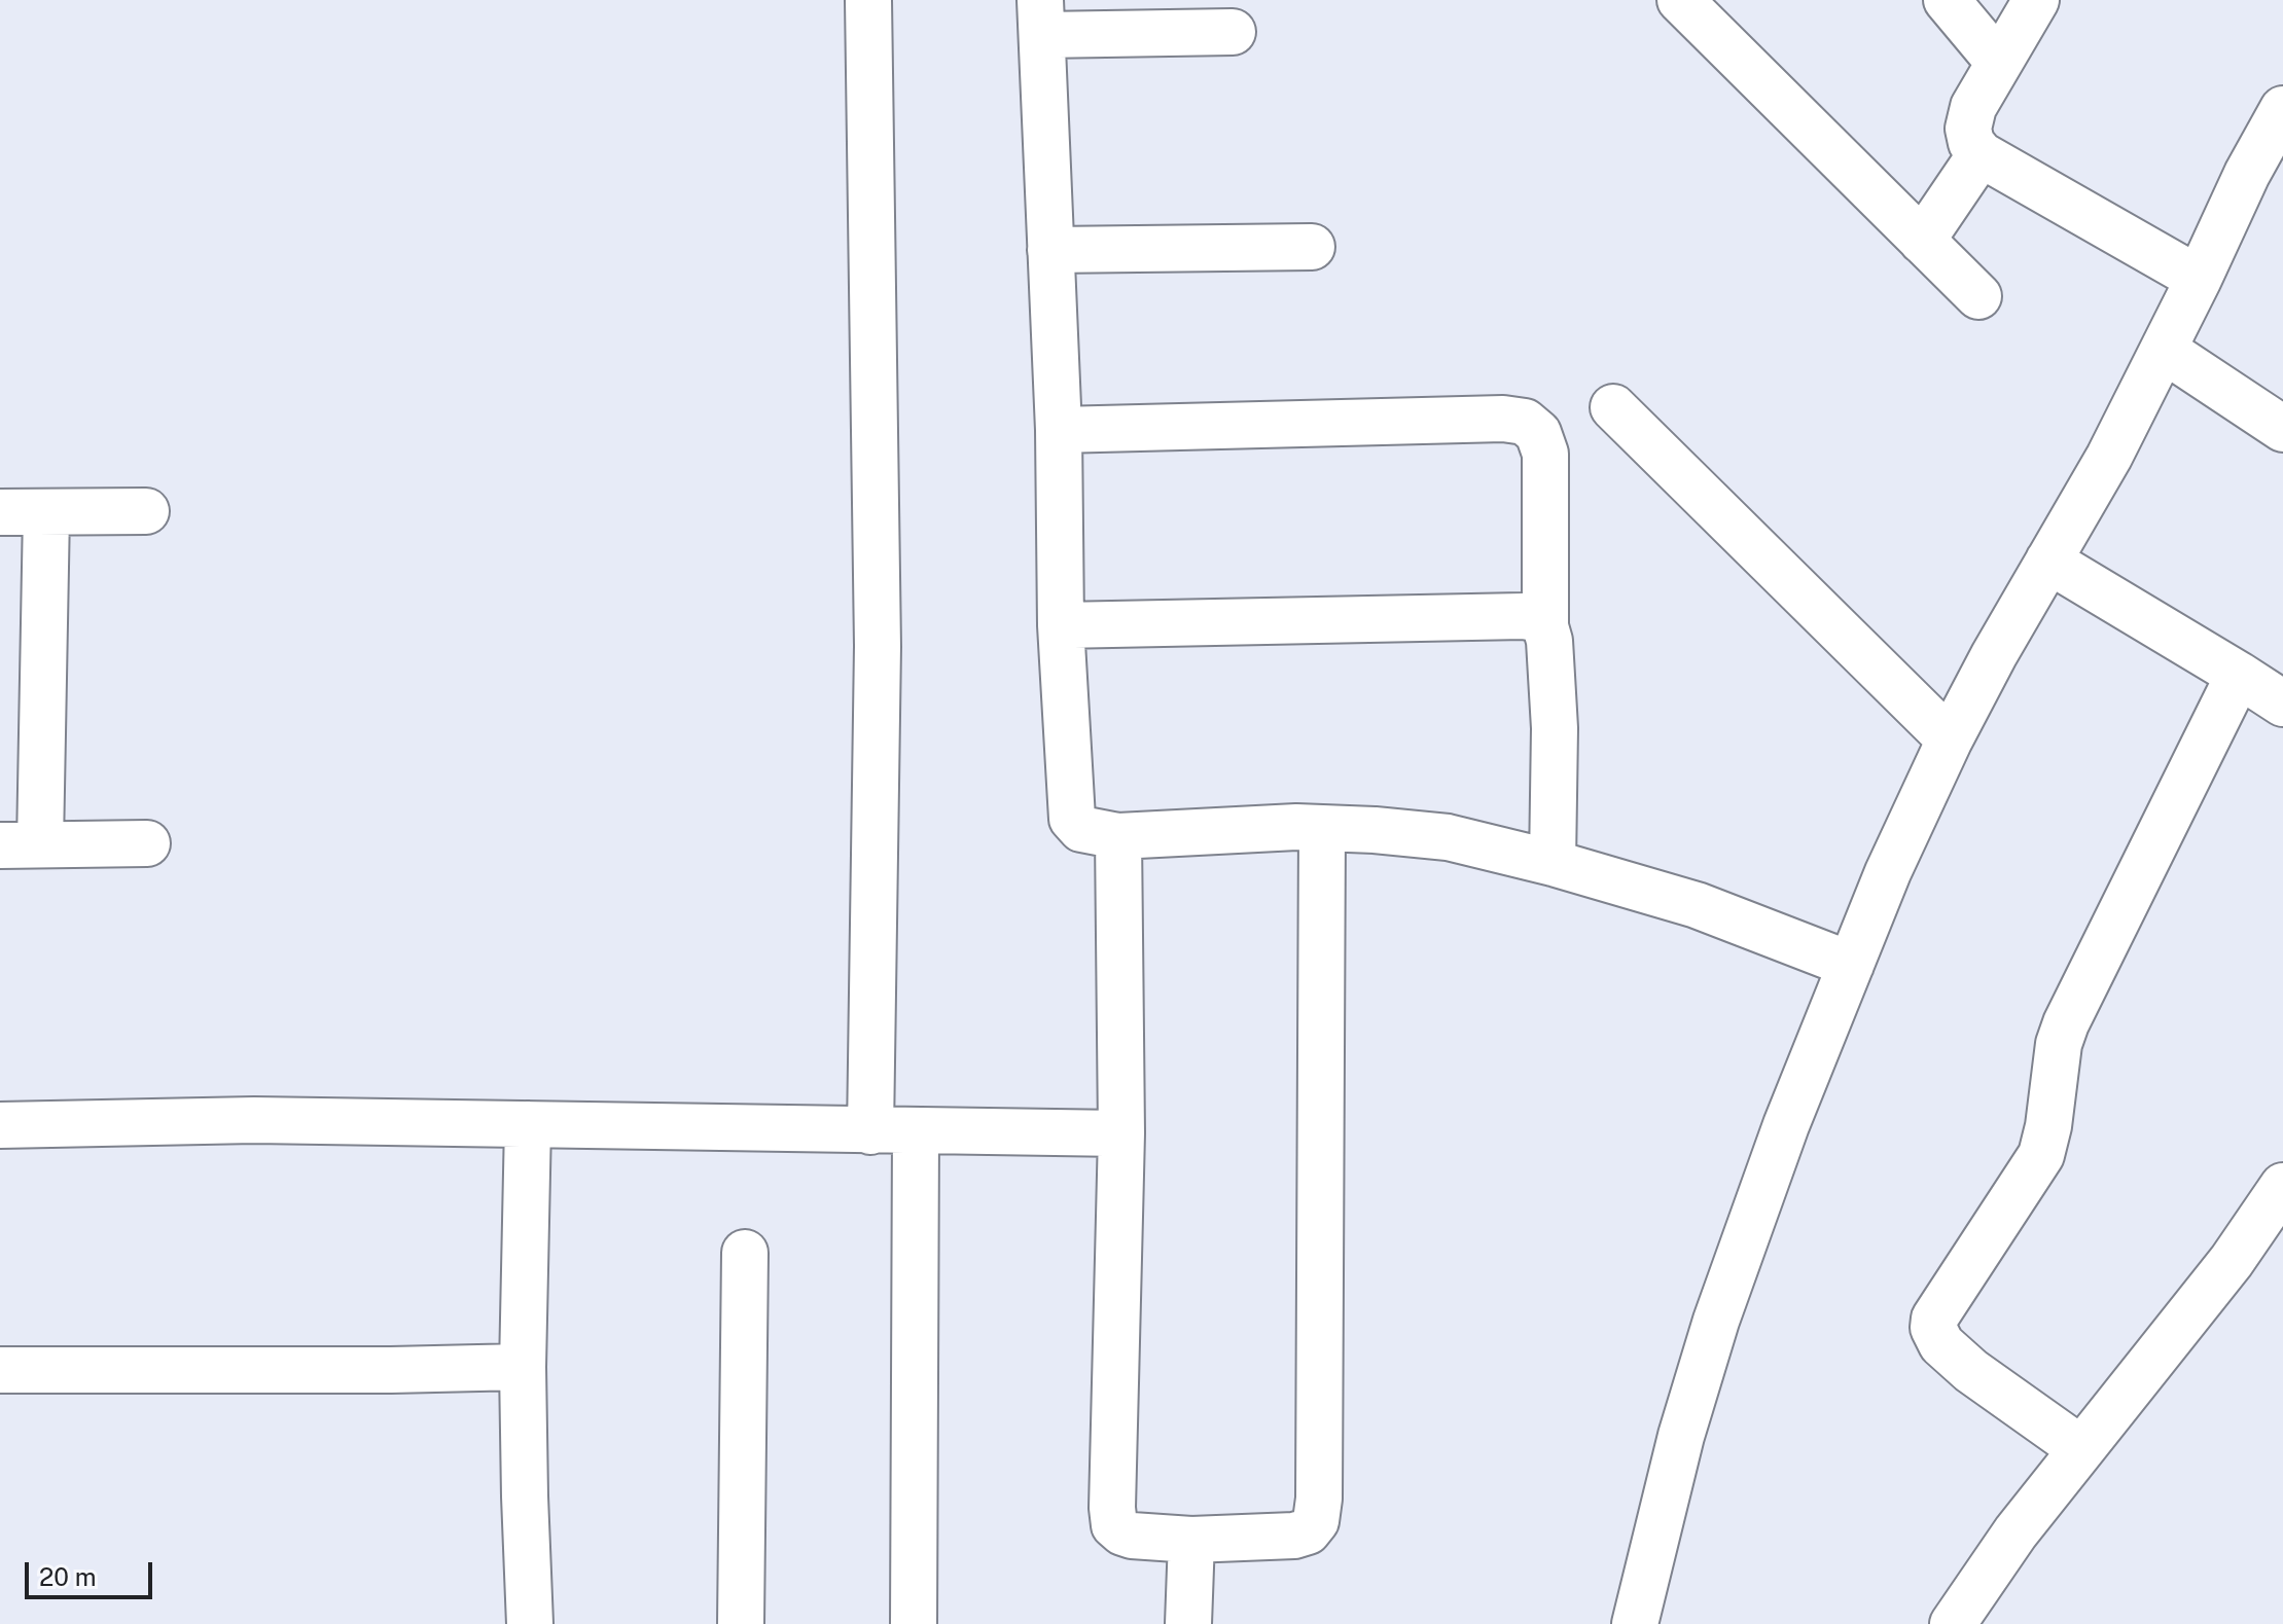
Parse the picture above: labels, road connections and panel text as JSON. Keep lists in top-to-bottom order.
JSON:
{
  "scale_bar": "20 m"
}
